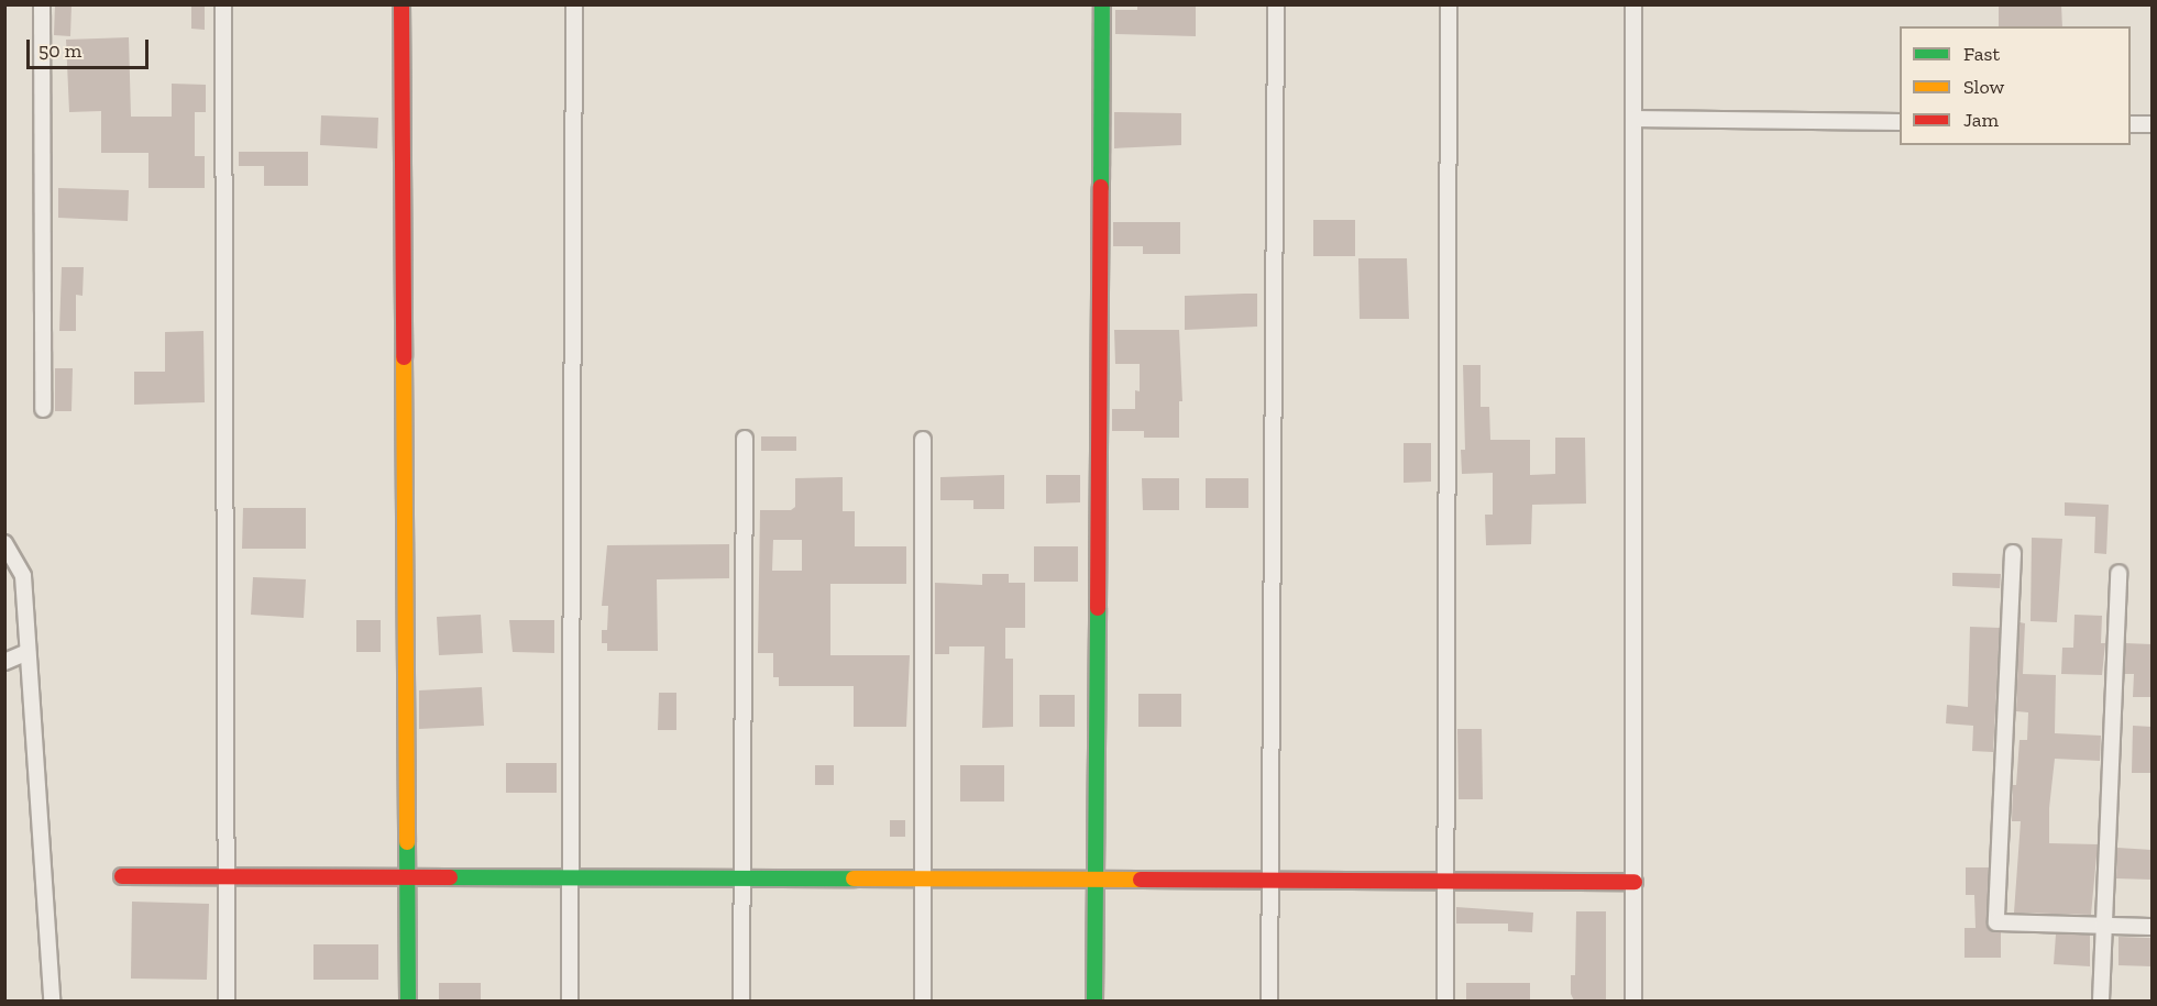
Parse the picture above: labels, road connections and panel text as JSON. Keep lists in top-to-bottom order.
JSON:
{
  "legend": ["Fast", "Slow", "Jam"],
  "scale_bar": "50 m"
}
